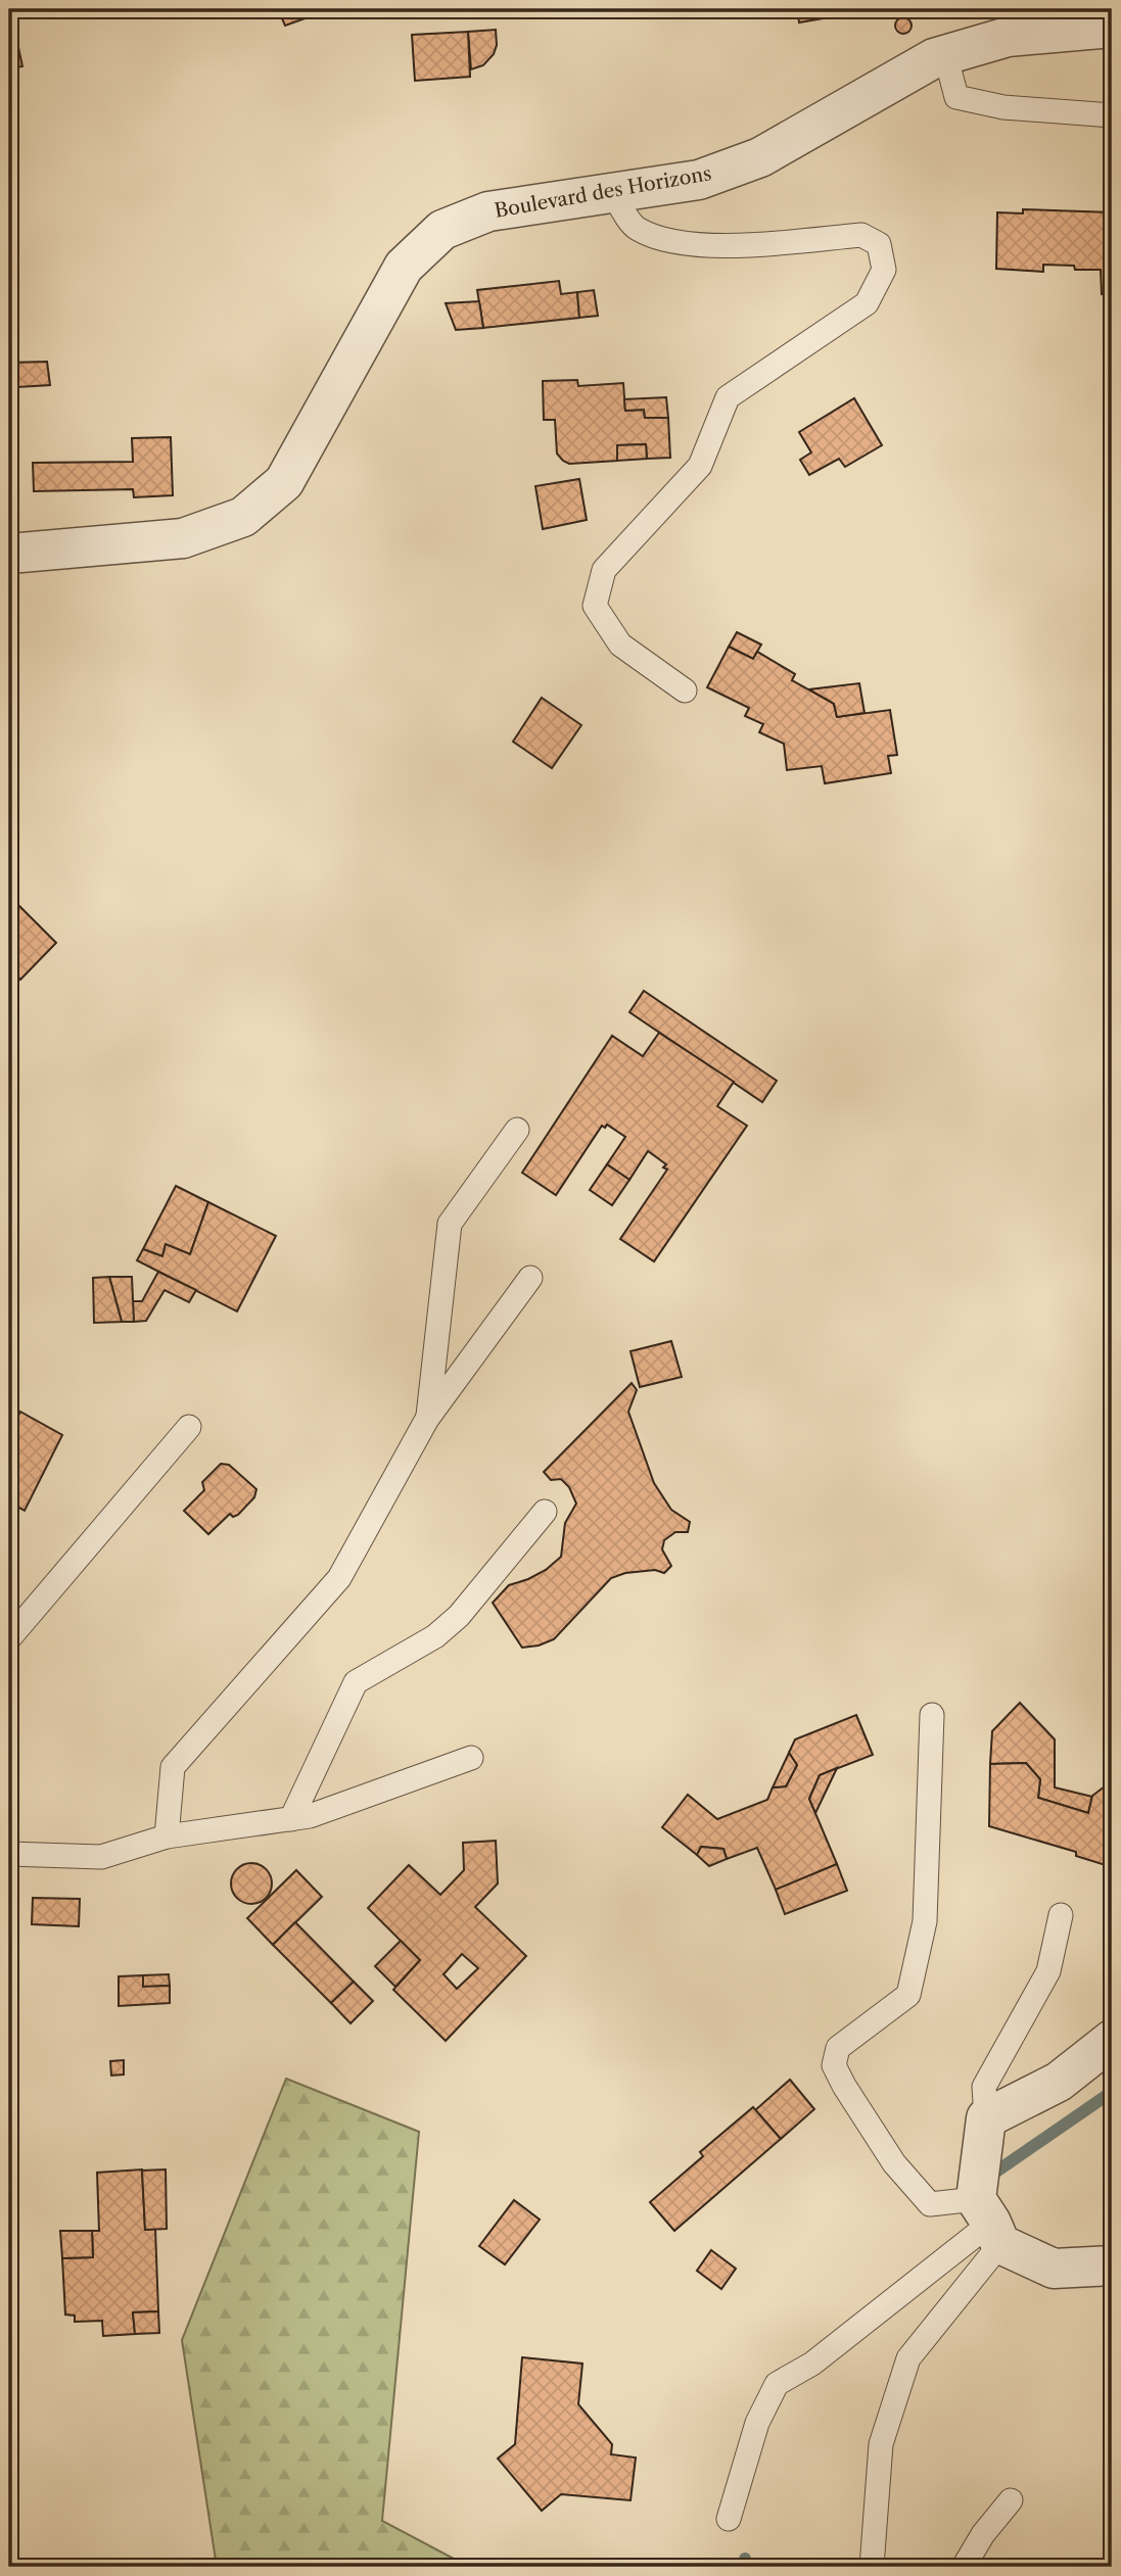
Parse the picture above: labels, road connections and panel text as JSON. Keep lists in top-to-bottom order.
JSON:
{
  "streets": {
    "street": ["Boulevard des Horizons"]
  }
}
